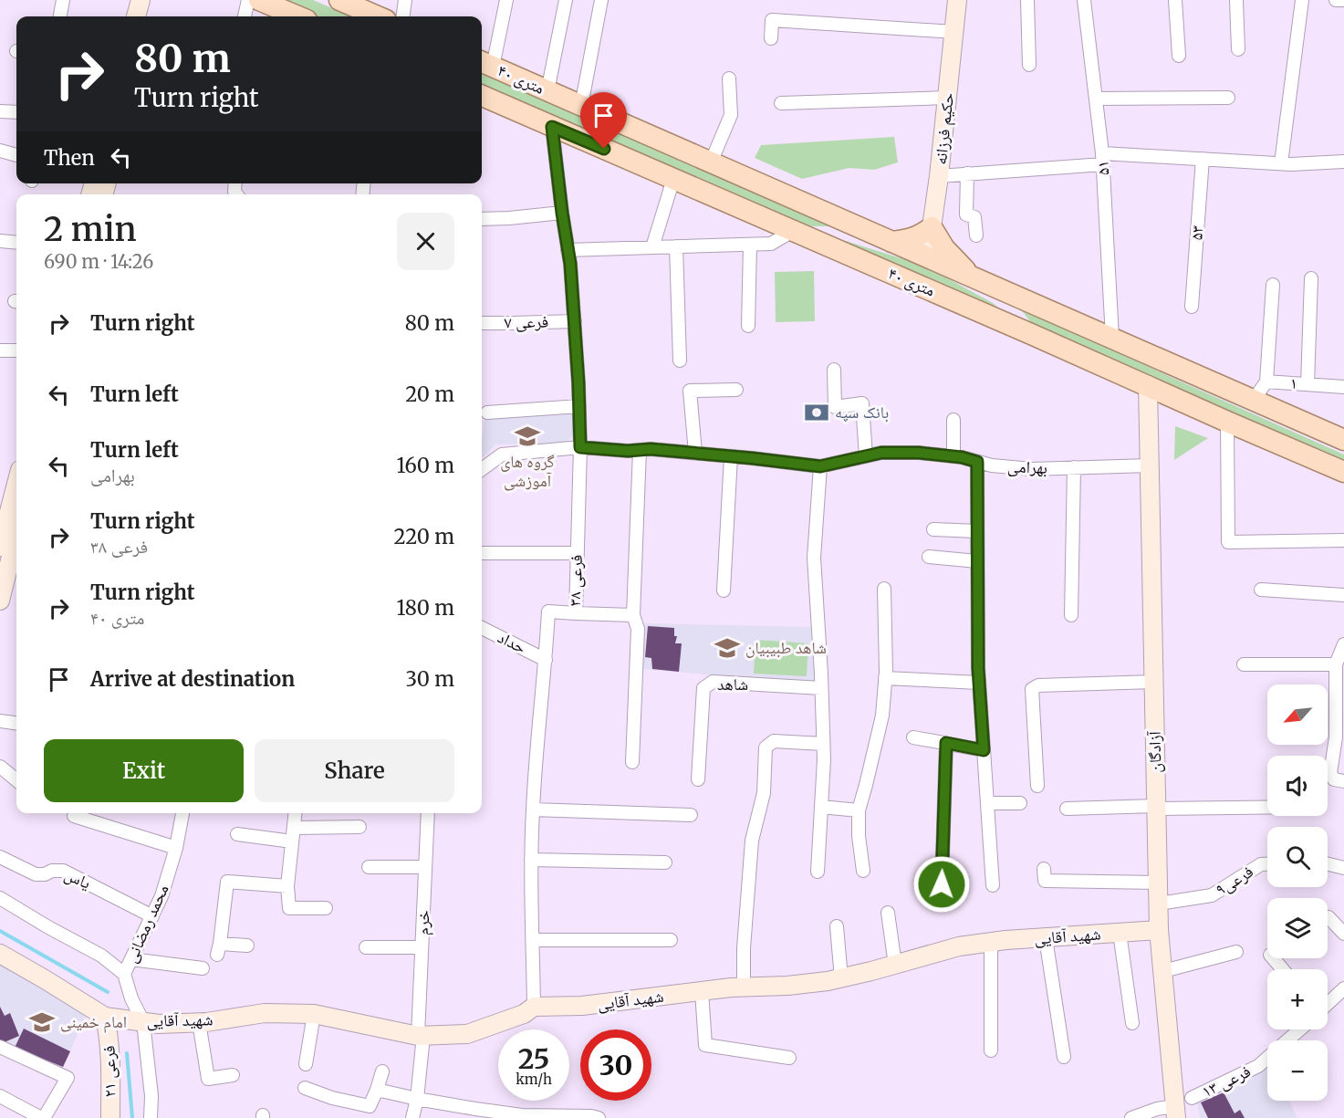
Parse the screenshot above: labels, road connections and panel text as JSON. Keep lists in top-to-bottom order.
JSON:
{
  "streets": {
    "main road": ["۴۰ متری"],
    "street": [
      "حکیم فرزانه",
      "۵۱",
      "۵۳",
      "فرعی ۷",
      "۱",
      "بهرامی",
      "فرعی ۳۸",
      "حداد",
      "شاهد",
      "آزادگان",
      "یاس",
      "فرعی۹",
      "خرم",
      "محمد رمضانی",
      "شهید آقایی",
      "فرعی ۲۱",
      "فرعی ۱۳"
    ]
  },
  "crossings": [
    ["۴۰ متری", "حکیم فرزانه"],
    ["۴۰ متری", "فرعی ۳۸"],
    ["۴۰ متری", "آزادگان"],
    ["فرعی ۷", "فرعی ۳۸"],
    ["بهرامی", "فرعی ۳۸"],
    ["بهرامی", "آزادگان"],
    ["فرعی ۳۸", "حداد"],
    ["فرعی ۳۸", "شهید آقایی"],
    ["آزادگان", "فرعی۹"],
    ["آزادگان", "شهید آقایی"],
    ["یاس", "محمد رمضانی"],
    ["خرم", "شهید آقایی"],
    ["شهید آقایی", "فرعی ۲۱"]
  ],
  "places": {
    "bank": ["بانک سپه"],
    "school or university": ["گروه های آموزشی", "شاهد طبیبیان", "امام خمینی"]
  },
  "north": "bottom left",
  "page": {
    "turn": ["80 m", "Turn right"],
    "then": "Then",
    "heading": ["2 min", "690 m · 14:26"],
    "list": [
      {
        "name": "Turn right",
        "value": "80 m"
      },
      {
        "name": "Turn left",
        "value": "20 m"
      },
      {
        "name": "Turn left",
        "note": "بهرامی",
        "value": "160 m"
      },
      {
        "name": "Turn right",
        "note": "فرعی ۳۸",
        "value": "220 m"
      },
      {
        "name": "Turn right",
        "note": "۴۰ متری",
        "value": "180 m"
      },
      {
        "name": "Arrive at destination",
        "value": "30 m"
      }
    ],
    "map_buttons": ["+", "−"],
    "buttons": ["Exit", "Share"],
    "speed": "25 km/h",
    "limit": "30"
  }
}
